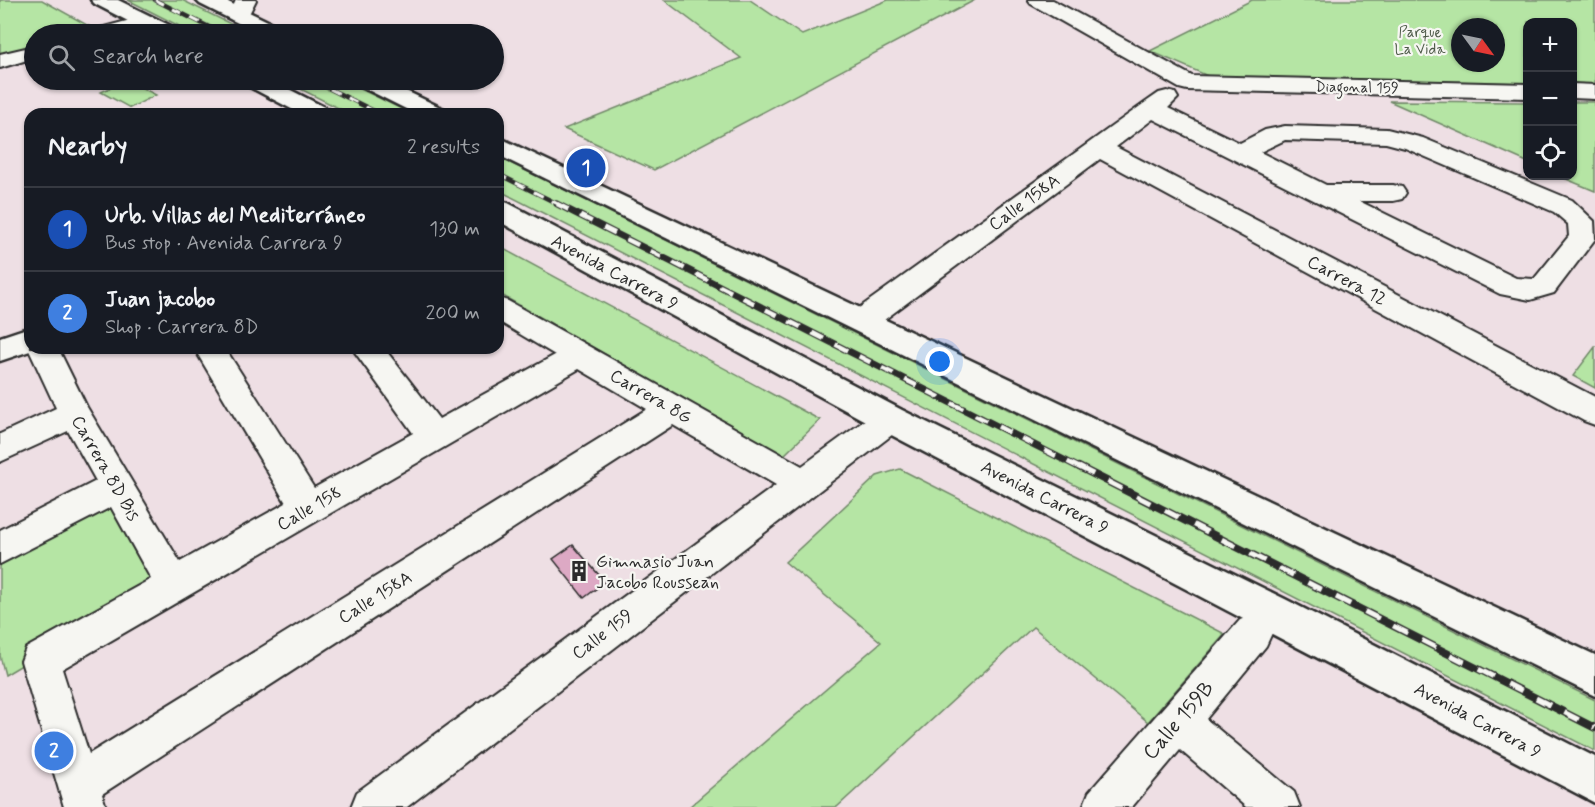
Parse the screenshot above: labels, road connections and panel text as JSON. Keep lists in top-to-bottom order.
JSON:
{
  "streets": {
    "main road": ["Avenida Carrera 9"],
    "street": [
      "Diagonal 159",
      "Calle 158A",
      "Carrera 12",
      "Carrera 8G",
      "Carrera 8D Bis",
      "Calle 158",
      "Calle 159",
      "Calle 159B"
    ]
  },
  "crossings": [
    ["Diagonal 159", "Calle 158A"],
    ["Calle 158A", "Carrera 12"],
    ["Calle 158A", "Carrera 8G"],
    ["Calle 158A", "Calle 158"],
    ["Avenida Carrera 9", "Calle 159"],
    ["Carrera 8G", "Calle 158"],
    ["Carrera 8G", "Calle 159"],
    ["Carrera 8D Bis", "Calle 158"]
  ],
  "parks": ["Parque La Vida"],
  "places": {
    "building": ["Gimnasio Juan Jacobo Roussean"]
  },
  "north": "bottom right",
  "page": {
    "map_buttons": ["+", "−"],
    "search": "Search here",
    "heading": ["Nearby", "2 results"],
    "pins": ["1", "2"],
    "list": [
      {
        "mark": "1",
        "name": "Urb. Villas del Mediterráneo",
        "note": "Bus stop · Avenida Carrera 9",
        "value": "130 m"
      },
      {
        "mark": "2",
        "name": "Juan jacobo",
        "note": "Shop · Carrera 8D",
        "value": "200 m"
      }
    ]
  }
}
